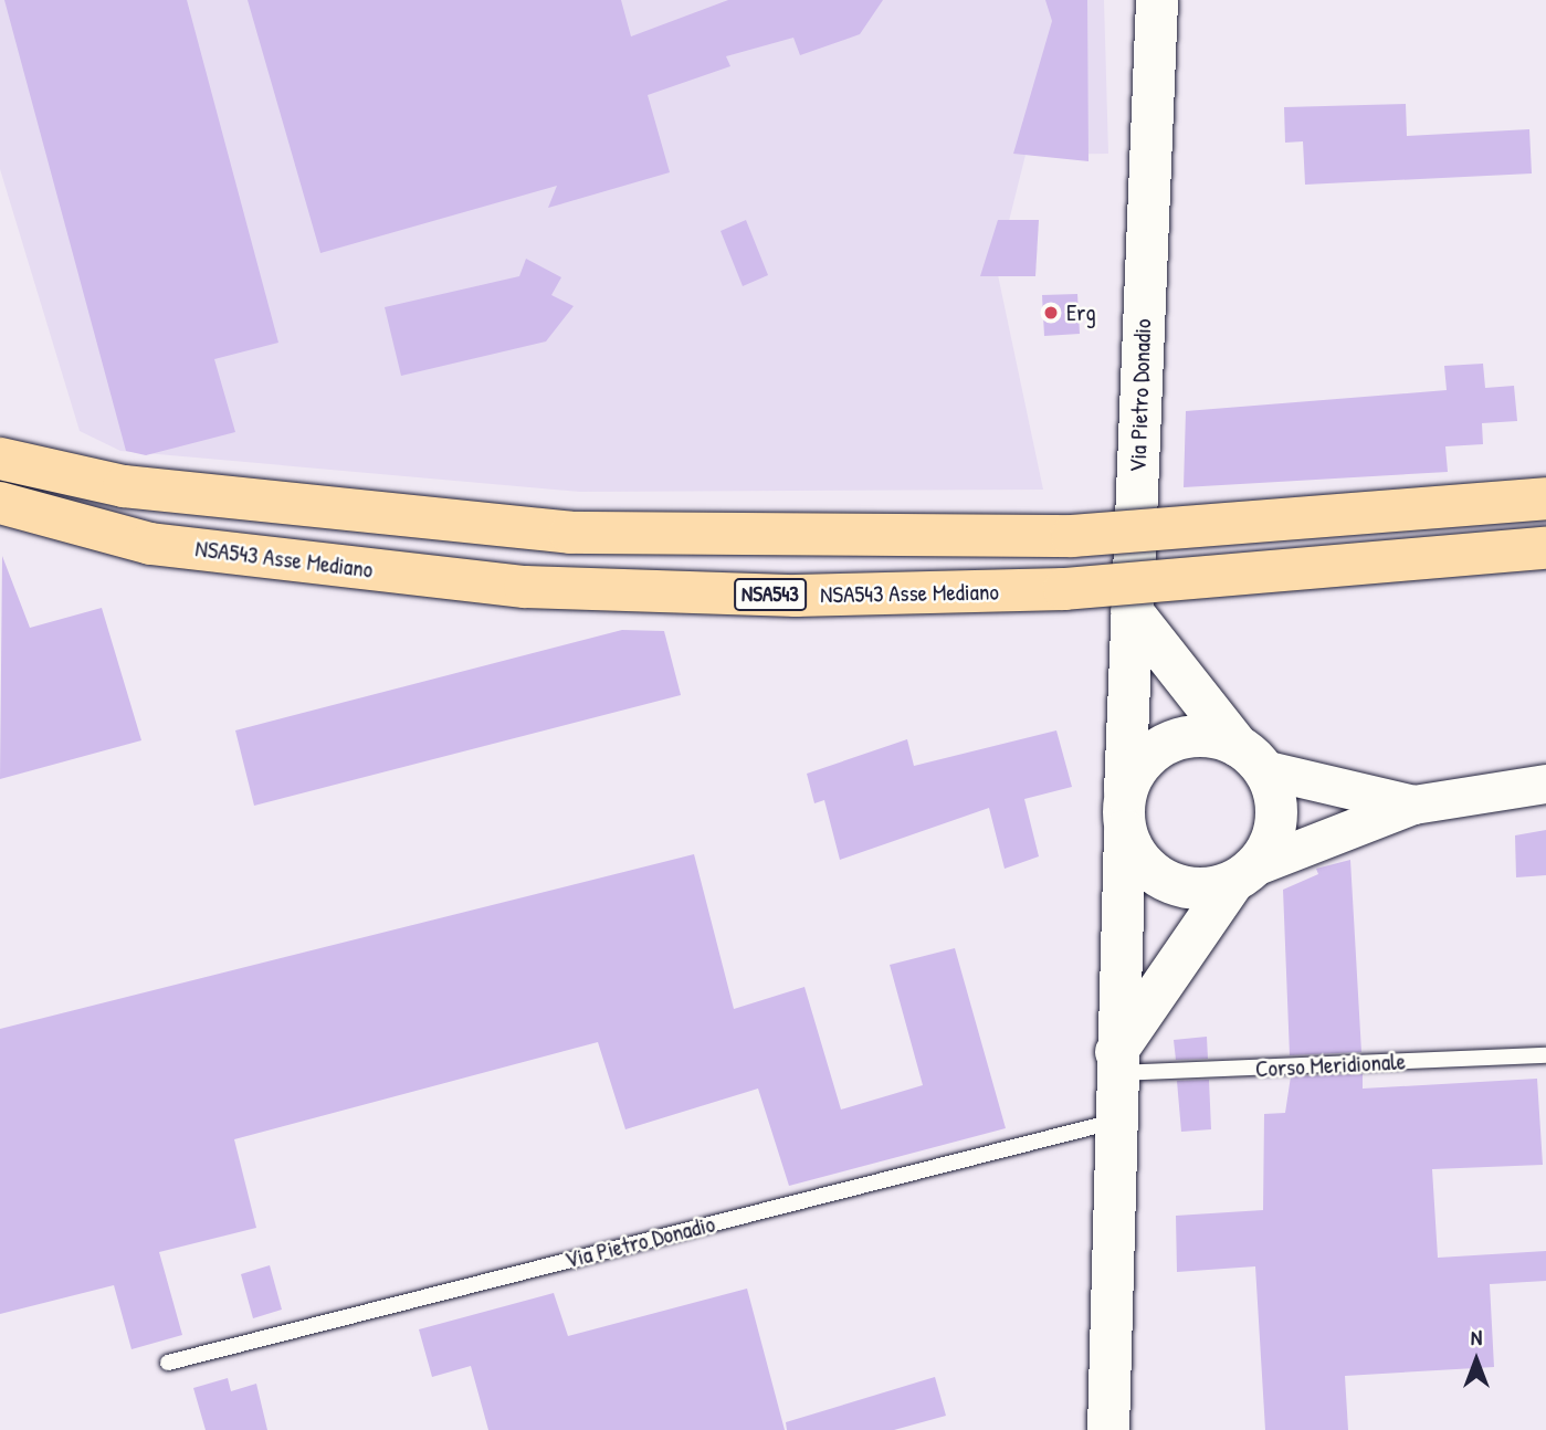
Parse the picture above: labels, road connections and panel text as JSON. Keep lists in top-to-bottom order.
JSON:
{
  "streets": {
    "highway": ["NSA543 Asse Mediano", "NSA543"],
    "main road": ["Via Pietro Donadio"],
    "lane": ["Corso Meridionale"]
  },
  "crossings": [
    ["Via Pietro Donadio", "Corso Meridionale"]
  ],
  "places": ["Erg"],
  "north": "top"
}
